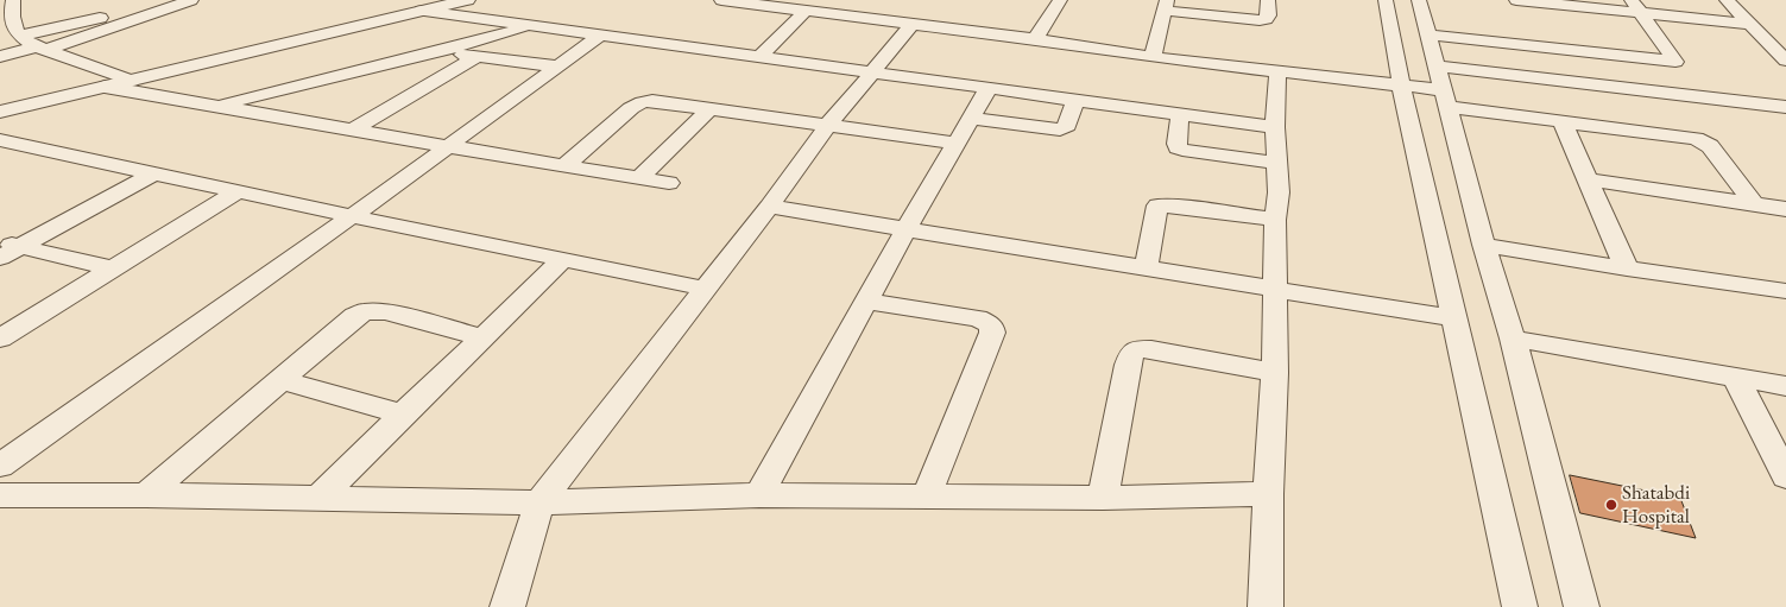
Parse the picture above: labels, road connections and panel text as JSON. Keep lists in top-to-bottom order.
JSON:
{
  "places": ["Shatabdi Hospital"]
}
